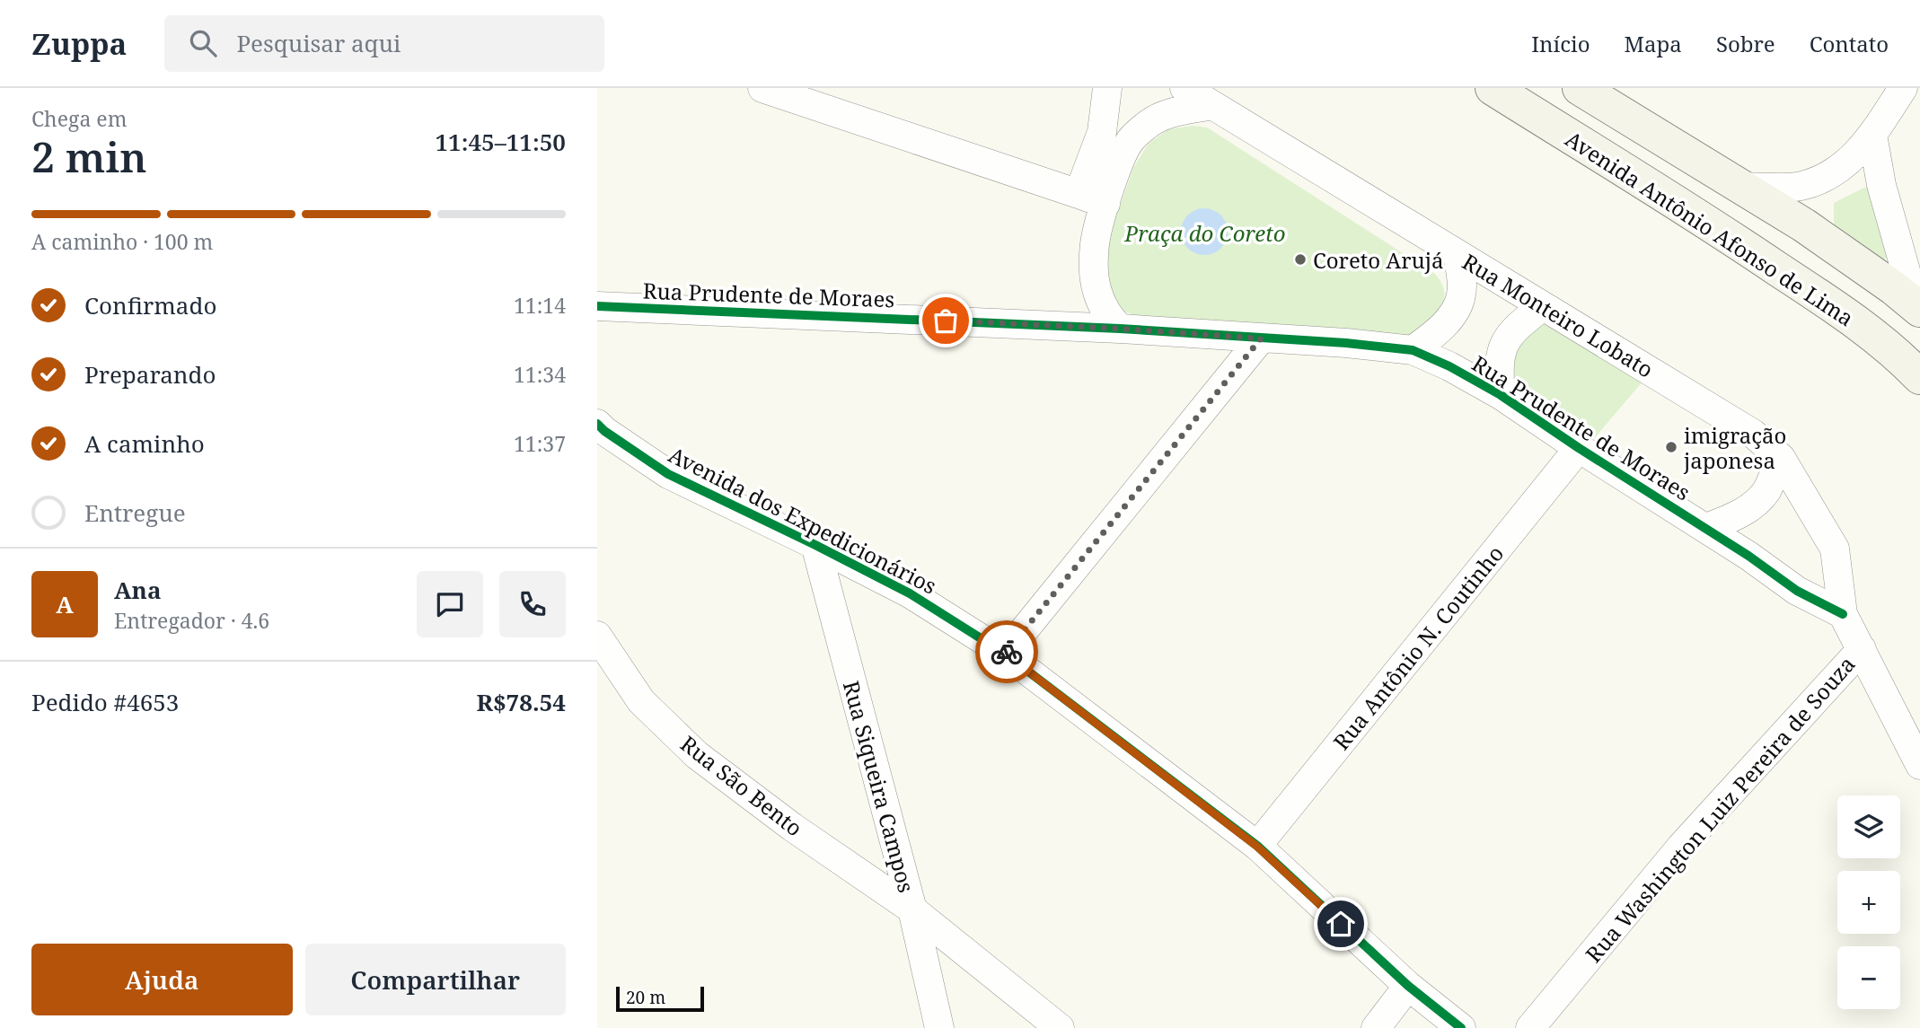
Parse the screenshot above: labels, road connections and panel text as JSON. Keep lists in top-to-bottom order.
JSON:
{
  "streets": {
    "main road": ["Avenida Antônio Afonso de Lima"],
    "street": [
      "Rua Prudente de Moraes",
      "Rua Monteiro Lobato",
      "Avenida dos Expedicionários",
      "Rua Antônio N. Coutinho",
      "Rua São Bento",
      "Rua Siqueira Campos",
      "Rua Washington Luiz Pereira de Souza"
    ]
  },
  "crossings": [
    ["Rua Prudente de Moraes", "Rua Monteiro Lobato"],
    ["Rua Prudente de Moraes", "Rua Antônio N. Coutinho"],
    ["Avenida dos Expedicionários", "Rua Antônio N. Coutinho"],
    ["Avenida dos Expedicionários", "Rua Siqueira Campos"],
    ["Rua São Bento", "Rua Siqueira Campos"]
  ],
  "parks": ["Praça do Coreto"],
  "places": ["Coreto Arujá", "imigração japonesa"],
  "scale_bar": "20 m",
  "page": {
    "header": "Zuppa",
    "search": "Pesquisar aqui",
    "nav": [
      "Início",
      "Mapa",
      "Sobre",
      "Contato"
    ],
    "heading": ["2 min", "Chega em", "11:45–11:50"],
    "panel": [
      "Ana",
      "Entregador · 4.6",
      "Pedido #4653",
      "R$78.54"
    ],
    "bar": "A caminho · 100 m",
    "list": [
      ["Confirmado", "11:14"],
      ["Preparando", "11:34"],
      ["A caminho", "11:37"],
      "Entregue"
    ],
    "round": "A",
    "map_buttons": ["+", "−"],
    "buttons": ["Ajuda", "Compartilhar"],
    "scale": "20 m"
  }
}
